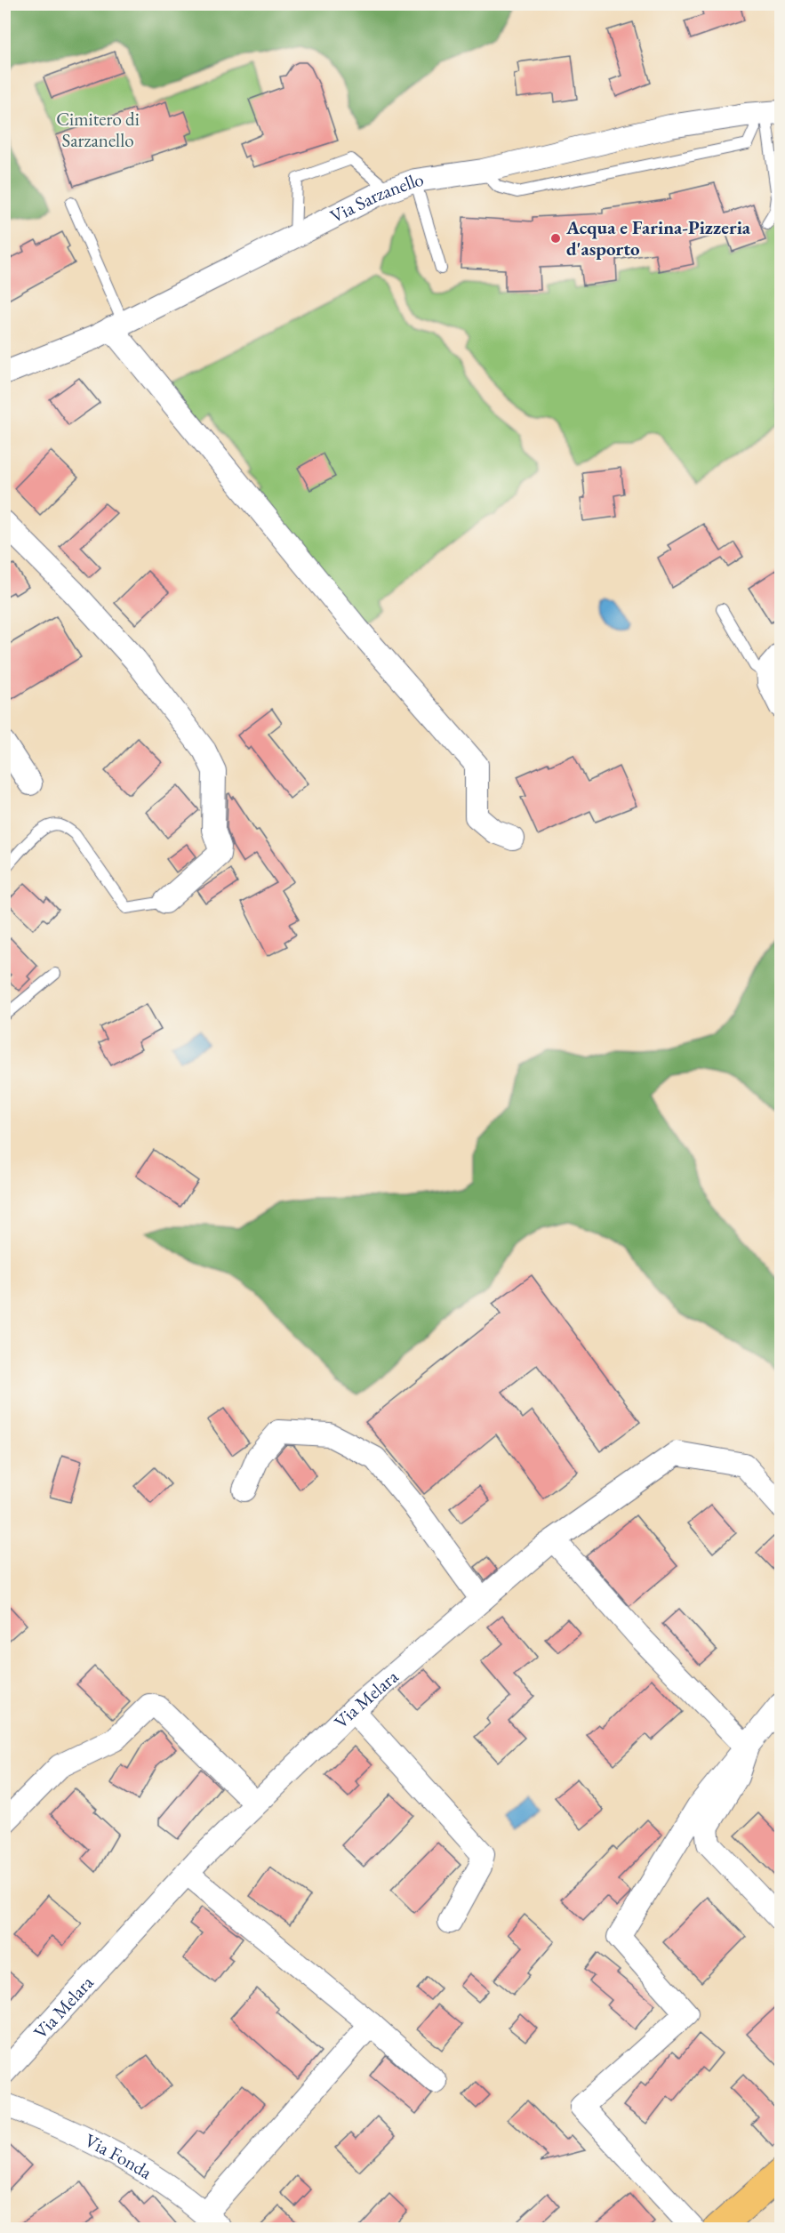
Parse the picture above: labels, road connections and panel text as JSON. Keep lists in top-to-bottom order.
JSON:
{
  "streets": {
    "street": ["Via Sarzanello", "Via Melara", "Via Fonda"]
  },
  "parks": ["Cimitero di Sarzanello"],
  "places": ["Acqua e Farina-Pizzeria d'asporto"]
}
